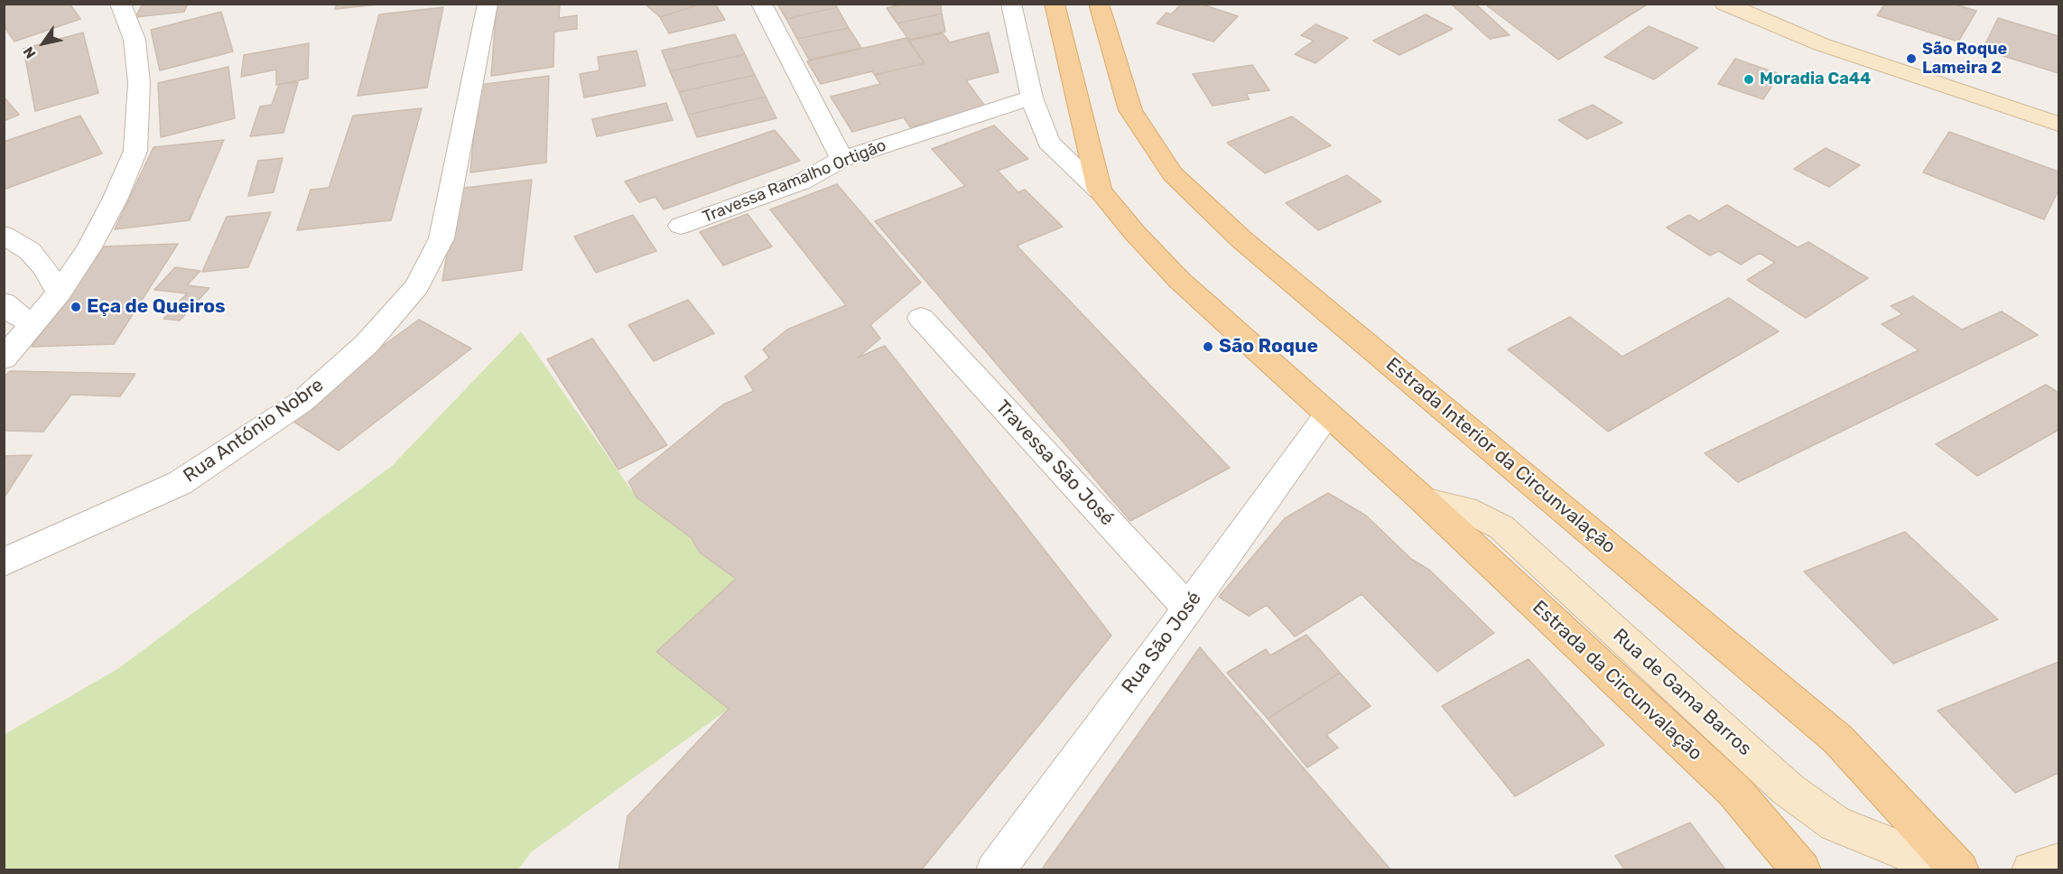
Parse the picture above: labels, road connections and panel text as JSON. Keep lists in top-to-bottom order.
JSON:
{
  "streets": {
    "main road": ["Estrada Interior da Circunvalação", "Estrada da Circunvalação", "Rua de Gama Barros"],
    "street": [
      "Travessa Ramalho Ortigão",
      "Rua António Nobre",
      "Travessa São José",
      "Rua São José"
    ]
  },
  "crossings": [
    ["Travessa São José", "Rua São José"],
    ["Rua São José", "Estrada da Circunvalação"],
    ["Estrada da Circunvalação", "Rua de Gama Barros"]
  ],
  "places": [
    "São Roque Lameira 2",
    "Moradia Ca44",
    "Eça de Queiros",
    "São Roque"
  ],
  "north": "bottom left"
}
